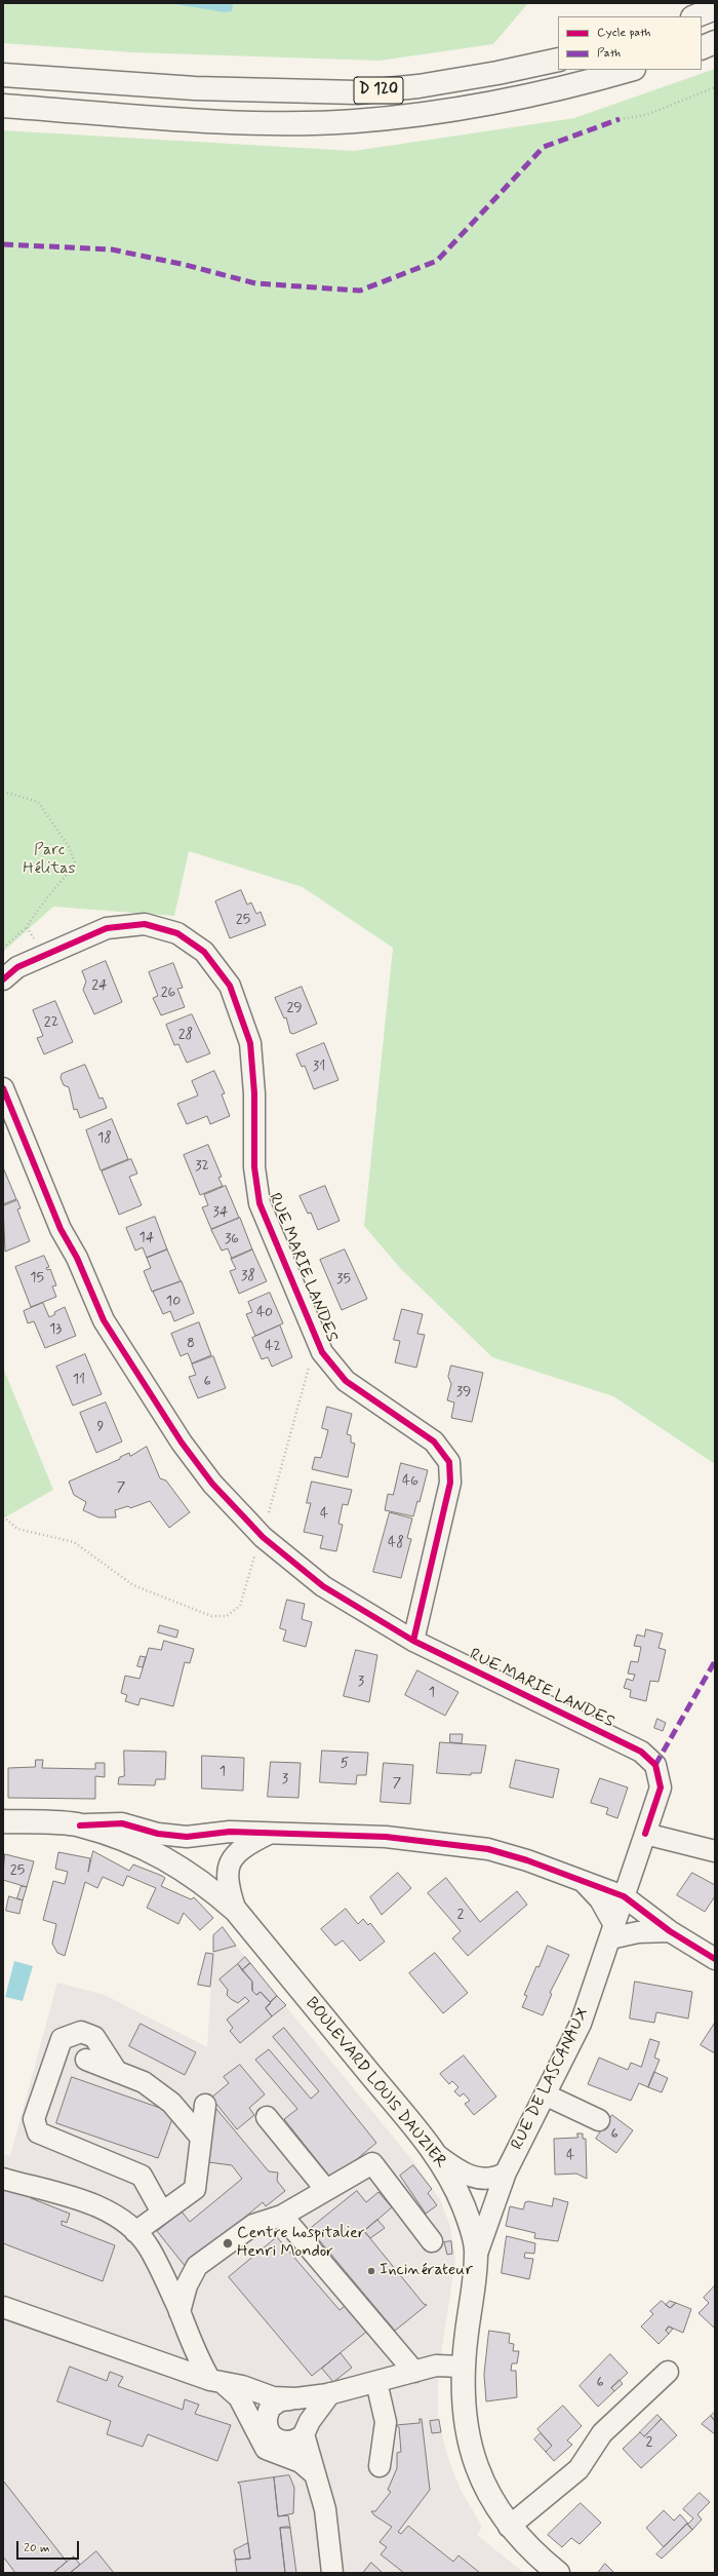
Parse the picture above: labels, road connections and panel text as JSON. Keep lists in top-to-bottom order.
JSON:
{
  "streets": {
    "main road": ["D 120", "BOULEVARD LOUIS DAUZIER"],
    "street": ["RUE MARIE LANDES", "RUE DE LASCANAUX"]
  },
  "crossings": [
    ["RUE MARIE LANDES", "RUE DE LASCANAUX"],
    ["RUE DE LASCANAUX", "BOULEVARD LOUIS DAUZIER"]
  ],
  "parks": ["Parc Hélitas"],
  "places": ["Centre hospitalier Henri Mondor", "Incinérateur"],
  "house_numbers": [
    "25",
    "24",
    "26",
    "29",
    "22",
    "28",
    "31",
    "18",
    "32",
    "34",
    "14",
    "36",
    "38",
    "15",
    "35",
    "10",
    "40",
    "13",
    "8",
    "42",
    "11",
    "6",
    "39",
    "9",
    "46",
    "7",
    "4",
    "48",
    "3",
    "1",
    "5",
    "1",
    "3",
    "7",
    "25",
    "2",
    "6",
    "4",
    "6",
    "2"
  ],
  "legend": ["Cycle path", "Path"],
  "scale_bar": "20 m"
}
